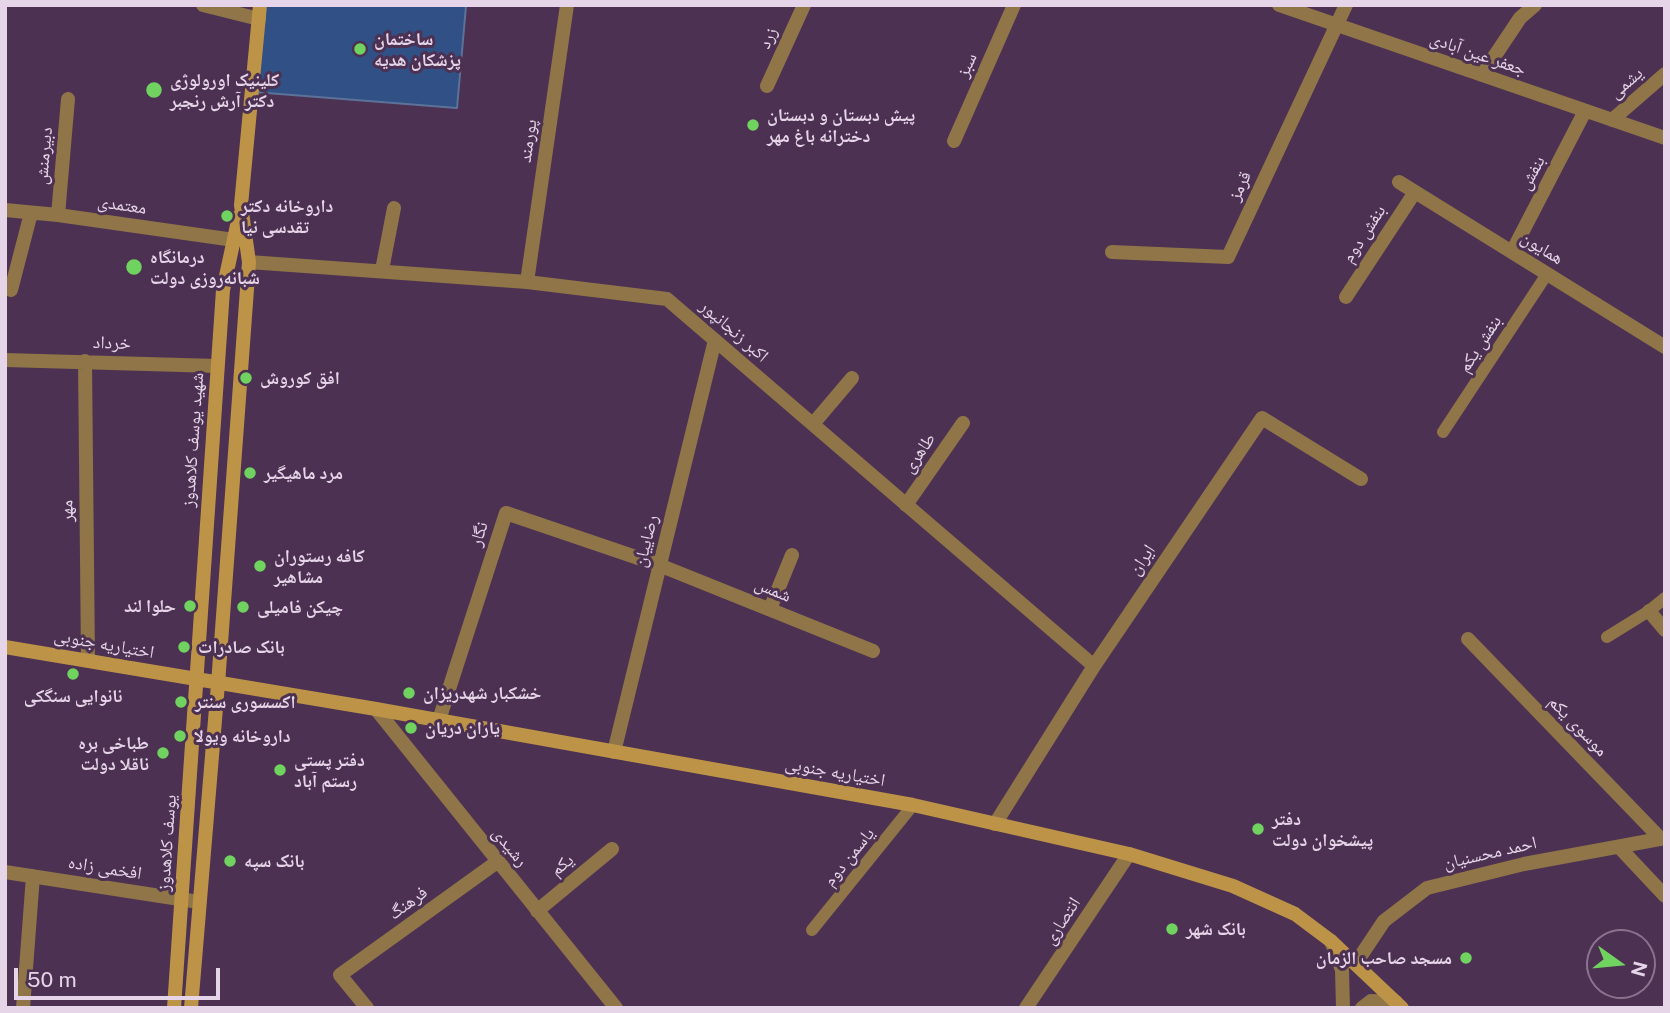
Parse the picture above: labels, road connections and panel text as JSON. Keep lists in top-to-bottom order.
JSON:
{
  "streets": {
    "main road": ["شهید یوسف کلاهدوز", "اختیاریه جنوبی", "یوسف کلاهدوز"],
    "street": [
      "زرد",
      "جعفر عین آبادی",
      "سبز",
      "یشمی",
      "پورمند",
      "دبیرمنش",
      "بنفش",
      "قرمز",
      "معتمدی",
      "بنفش دوم",
      "همایون",
      "اکبر زنجانپور",
      "خرداد",
      "طاهری",
      "مهر",
      "نگار",
      "رضاییان",
      "ایران",
      "شمس",
      "موسوی یکم",
      "رشیدی",
      "احمد محسنیان",
      "یکم",
      "افخمی زاده",
      "فرهنگ",
      "انتصاری"
    ],
    "lane": ["بنفش یکم", "یاسمن دوم"]
  },
  "crossings": [
    ["جعفر عین آبادی", "یشمی"],
    ["جعفر عین آبادی", "بنفش"],
    ["جعفر عین آبادی", "قرمز"],
    ["پورمند", "اکبر زنجانپور"],
    ["دبیرمنش", "معتمدی"],
    ["بنفش", "همایون"],
    ["معتمدی", "شهید یوسف کلاهدوز"],
    ["بنفش دوم", "همایون"],
    ["همایون", "بنفش یکم"],
    ["اکبر زنجانپور", "طاهری"],
    ["اکبر زنجانپور", "رضاییان"],
    ["اکبر زنجانپور", "ایران"],
    ["خرداد", "شهید یوسف کلاهدوز"],
    ["خرداد", "مهر"],
    ["شهید یوسف کلاهدوز", "اختیاریه جنوبی"],
    ["شهید یوسف کلاهدوز", "یوسف کلاهدوز"],
    ["مهر", "اختیاریه جنوبی"],
    ["نگار", "رضاییان"],
    ["نگار", "شمس"],
    ["نگار", "اختیاریه جنوبی"],
    ["رضاییان", "شمس"],
    ["رضاییان", "اختیاریه جنوبی"],
    ["ایران", "اختیاریه جنوبی"],
    ["اختیاریه جنوبی", "یوسف کلاهدوز"],
    ["اختیاریه جنوبی", "رشیدی"],
    ["اختیاریه جنوبی", "احمد محسنیان"],
    ["اختیاریه جنوبی", "یاسمن دوم"],
    ["اختیاریه جنوبی", "انتصاری"],
    ["موسوی یکم", "احمد محسنیان"],
    ["یوسف کلاهدوز", "افخمی زاده"],
    ["رشیدی", "یکم"],
    ["رشیدی", "فرهنگ"]
  ],
  "places": [
    "ساختمان پزشکان هدیه",
    "کلینیک اورولوژی دکتر آرش رنجبر",
    "پیش دبستان و دبستان دخترانه باغ مهر",
    "داروخانه دکتر تقدسی نیا",
    "درمانگاه شبانه‌روزی دولت",
    "افق کوروش",
    "مرد ماهیگیر",
    "کافه رستوران مشاهیر",
    "حلوا لند",
    "چیکن فامیلی",
    "بانک صادرات",
    "نانوایی سنگکی",
    "خشکبار شهدریزان",
    "اکسسوری سنتر",
    "یاران دریان",
    "داروخانه ویولا",
    "طباخی بره ناقلا دولت",
    "دفتر پستی رستم آباد",
    "دفتر پیشخوان دولت",
    "بانک سپه",
    "بانک شهر",
    "مسجد صاحب الزمان"
  ],
  "scale_bar": "50 m",
  "north": "right"
}
